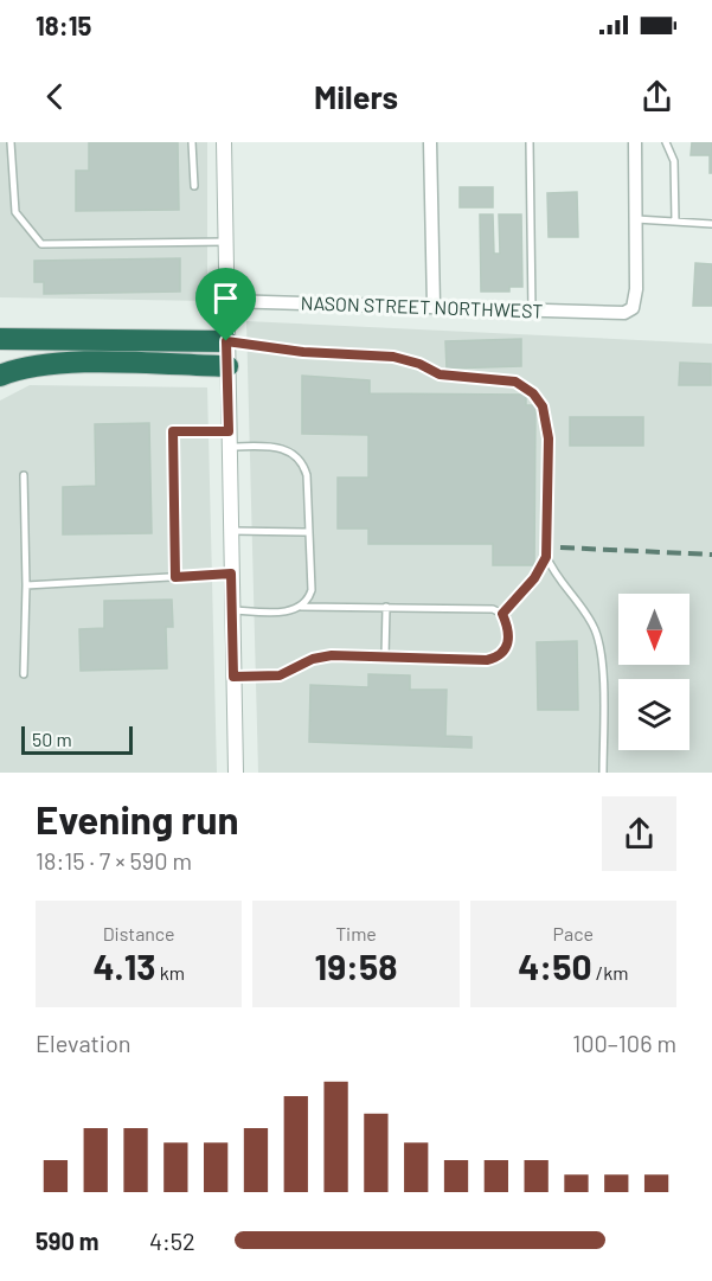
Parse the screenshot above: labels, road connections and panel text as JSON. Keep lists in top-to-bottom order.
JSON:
{
  "streets": {
    "street": ["NASON STREET NORTHWEST"]
  },
  "scale_bar": "50 m",
  "north": "bottom",
  "page": {
    "status": "18:15",
    "header": "Milers",
    "scale": "50 m",
    "heading": ["Evening run", "18:15 · 7 × 590 m"],
    "stats": [
      ["Distance", "4.13 km"],
      ["Time", "19:58"],
      ["Pace", "4:50 /km"]
    ],
    "chart": ["Elevation", "100–106 m"],
    "list": [
      {
        "name": "590 m",
        "note": "4:52"
      }
    ]
  }
}
